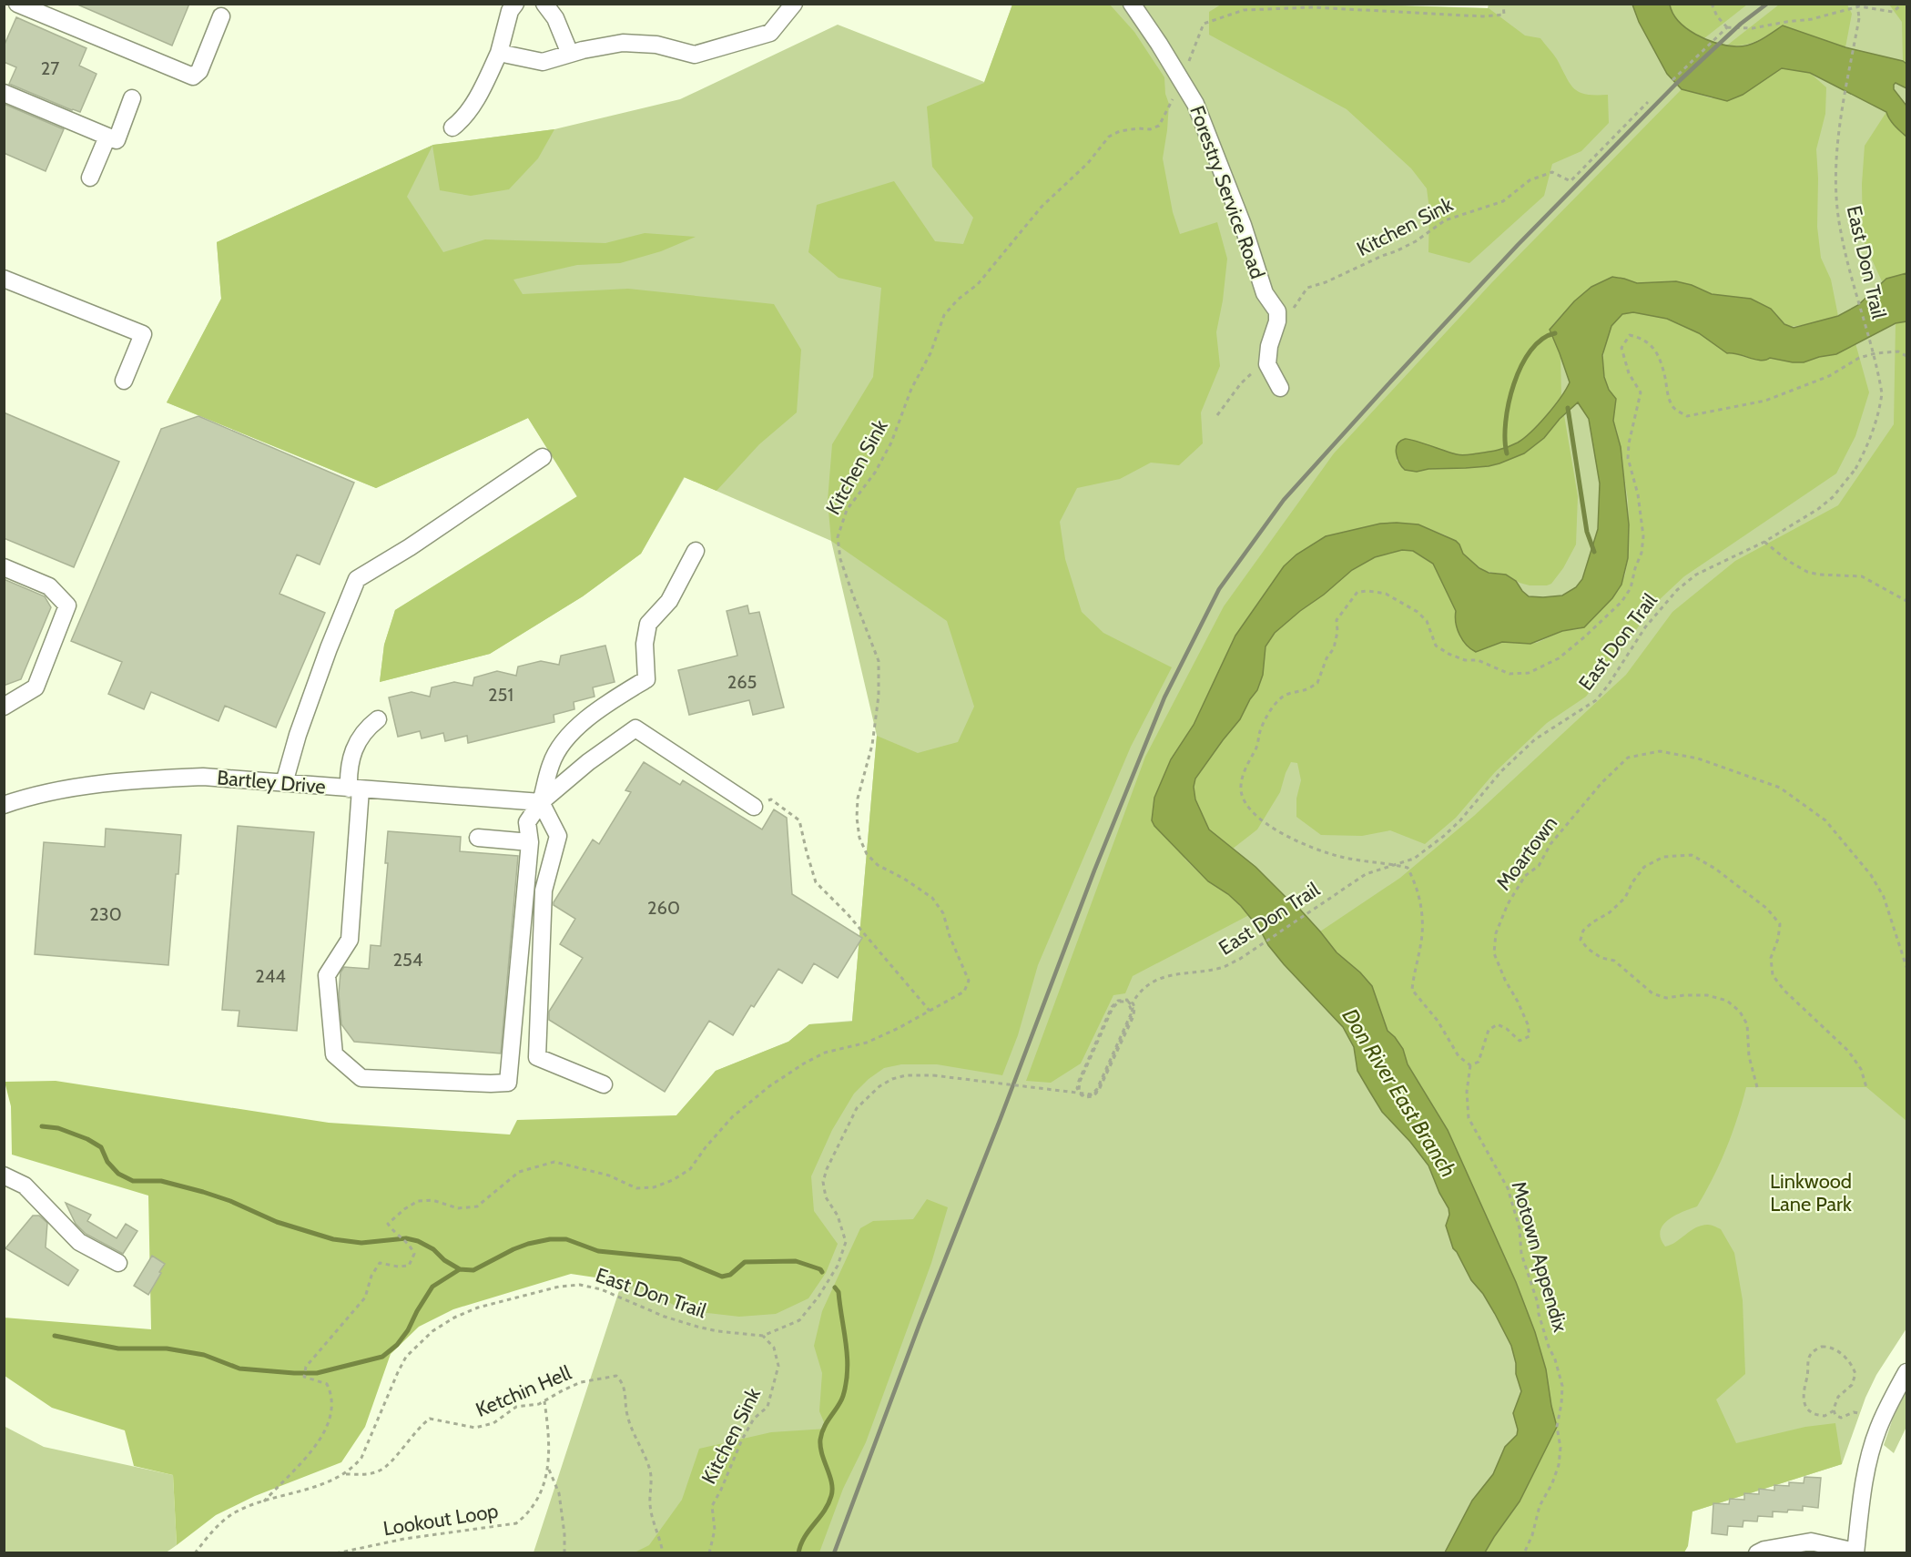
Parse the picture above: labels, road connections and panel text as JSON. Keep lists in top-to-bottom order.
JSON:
{
  "streets": {
    "street": ["Forestry Service Road", "Bartley Drive"],
    "path": [
      "Kitchen Sink",
      "East Don Trail",
      "Moartown",
      "Motown Appendix",
      "Ketchin Hell",
      "Lookout Loop"
    ]
  },
  "crossings": [
    ["Forestry Service Road", "Kitchen Sink"],
    ["Kitchen Sink", "East Don Trail"],
    ["East Don Trail", "Ketchin Hell"],
    ["Moartown", "Motown Appendix"],
    ["Ketchin Hell", "Lookout Loop"]
  ],
  "water": ["Don River East Branch"],
  "parks": ["Linkwood Lane Park"],
  "house_numbers": [
    "27",
    "265",
    "251",
    "260",
    "230",
    "254",
    "244"
  ]
}
